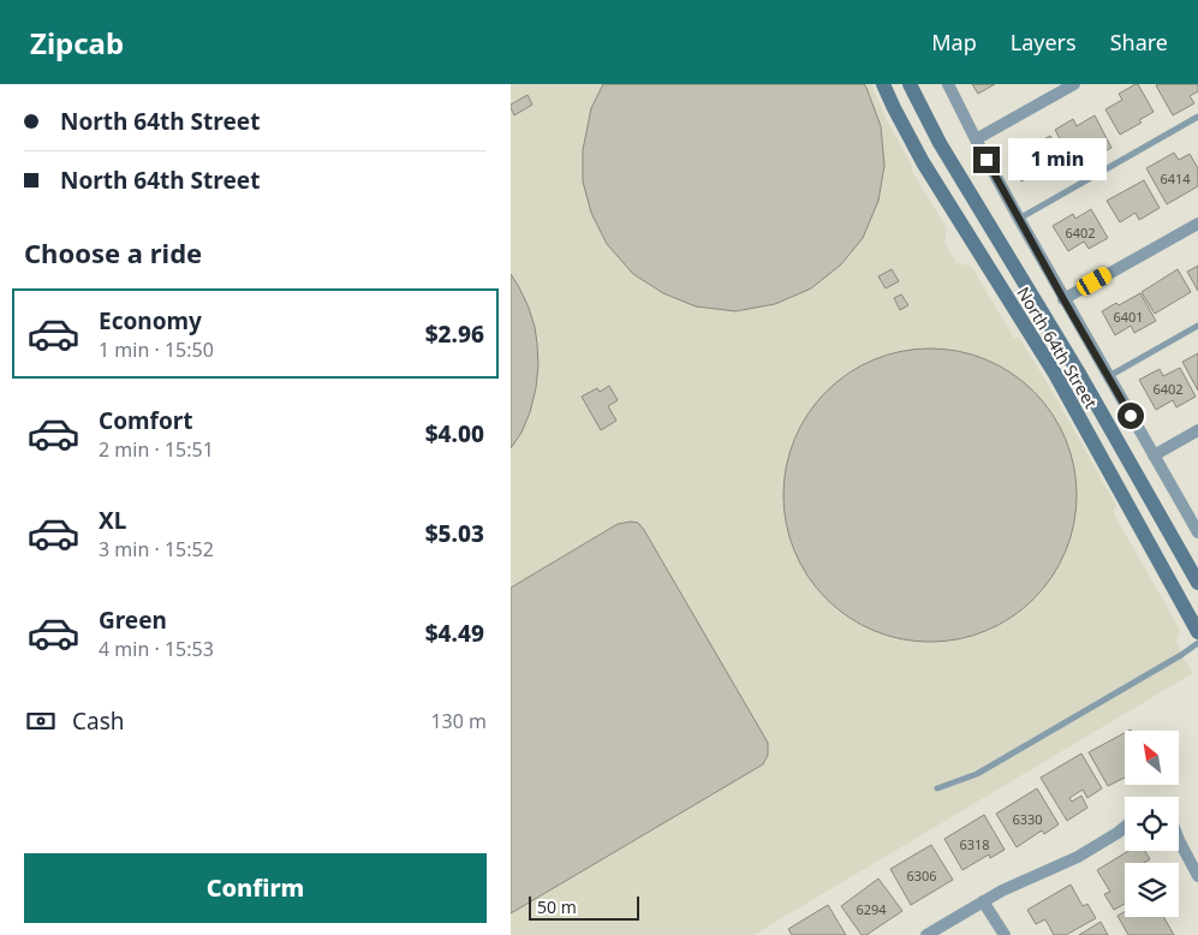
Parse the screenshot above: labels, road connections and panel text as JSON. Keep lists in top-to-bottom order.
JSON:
{
  "streets": {
    "main road": ["North 64th Street"]
  },
  "house_numbers": [
    "6414",
    "6402",
    "6401",
    "6402",
    "6330",
    "6318",
    "6306",
    "6294"
  ],
  "scale_bar": "50 m",
  "north": "top left",
  "page": {
    "header": "Zipcab",
    "nav": ["Map", "Layers", "Share"],
    "banner": ["North 64th Street", "North 64th Street"],
    "bubble": "1 min",
    "heading": "Choose a ride",
    "list": [
      {
        "name": "Economy",
        "note": "1 min · 15:50",
        "value": "$2.96"
      },
      {
        "name": "Comfort",
        "note": "2 min · 15:51",
        "value": "$4.00"
      },
      {
        "name": "XL",
        "note": "3 min · 15:52",
        "value": "$5.03"
      },
      {
        "name": "Green",
        "note": "4 min · 15:53",
        "value": "$4.49"
      }
    ],
    "pay": ["Cash", "130 m"],
    "buttons": "Confirm",
    "scale": "50 m"
  }
}
